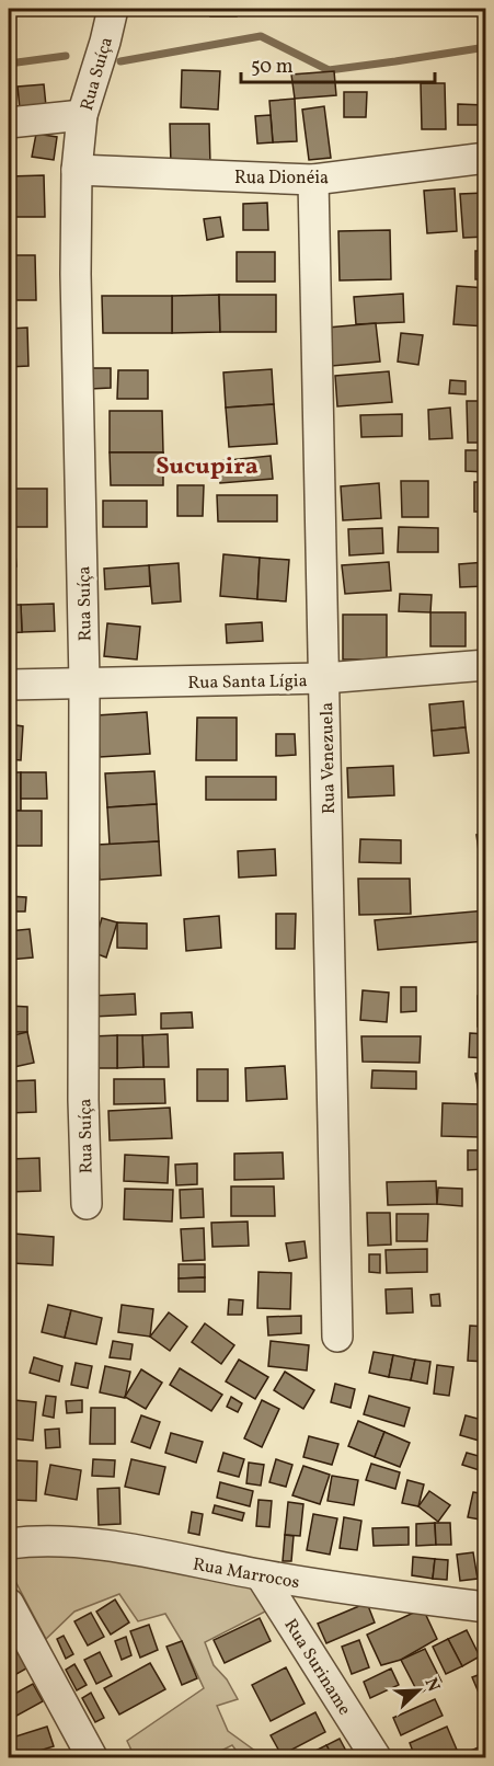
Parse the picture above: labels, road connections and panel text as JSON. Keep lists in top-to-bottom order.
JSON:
{
  "streets": {
    "street": [
      "Rua Suíça",
      "Rua Dionéia",
      "Rua Santa Lígia",
      "Rua Venezuela",
      "Rua Marrocos",
      "Rua Suriname"
    ]
  },
  "crossings": [
    ["Rua Suíça", "Rua Dionéia"],
    ["Rua Suíça", "Rua Santa Lígia"],
    ["Rua Dionéia", "Rua Venezuela"],
    ["Rua Santa Lígia", "Rua Venezuela"],
    ["Rua Marrocos", "Rua Suriname"]
  ],
  "districts": ["Sucupira"],
  "scale_bar": "50 m",
  "north": "top right"
}
